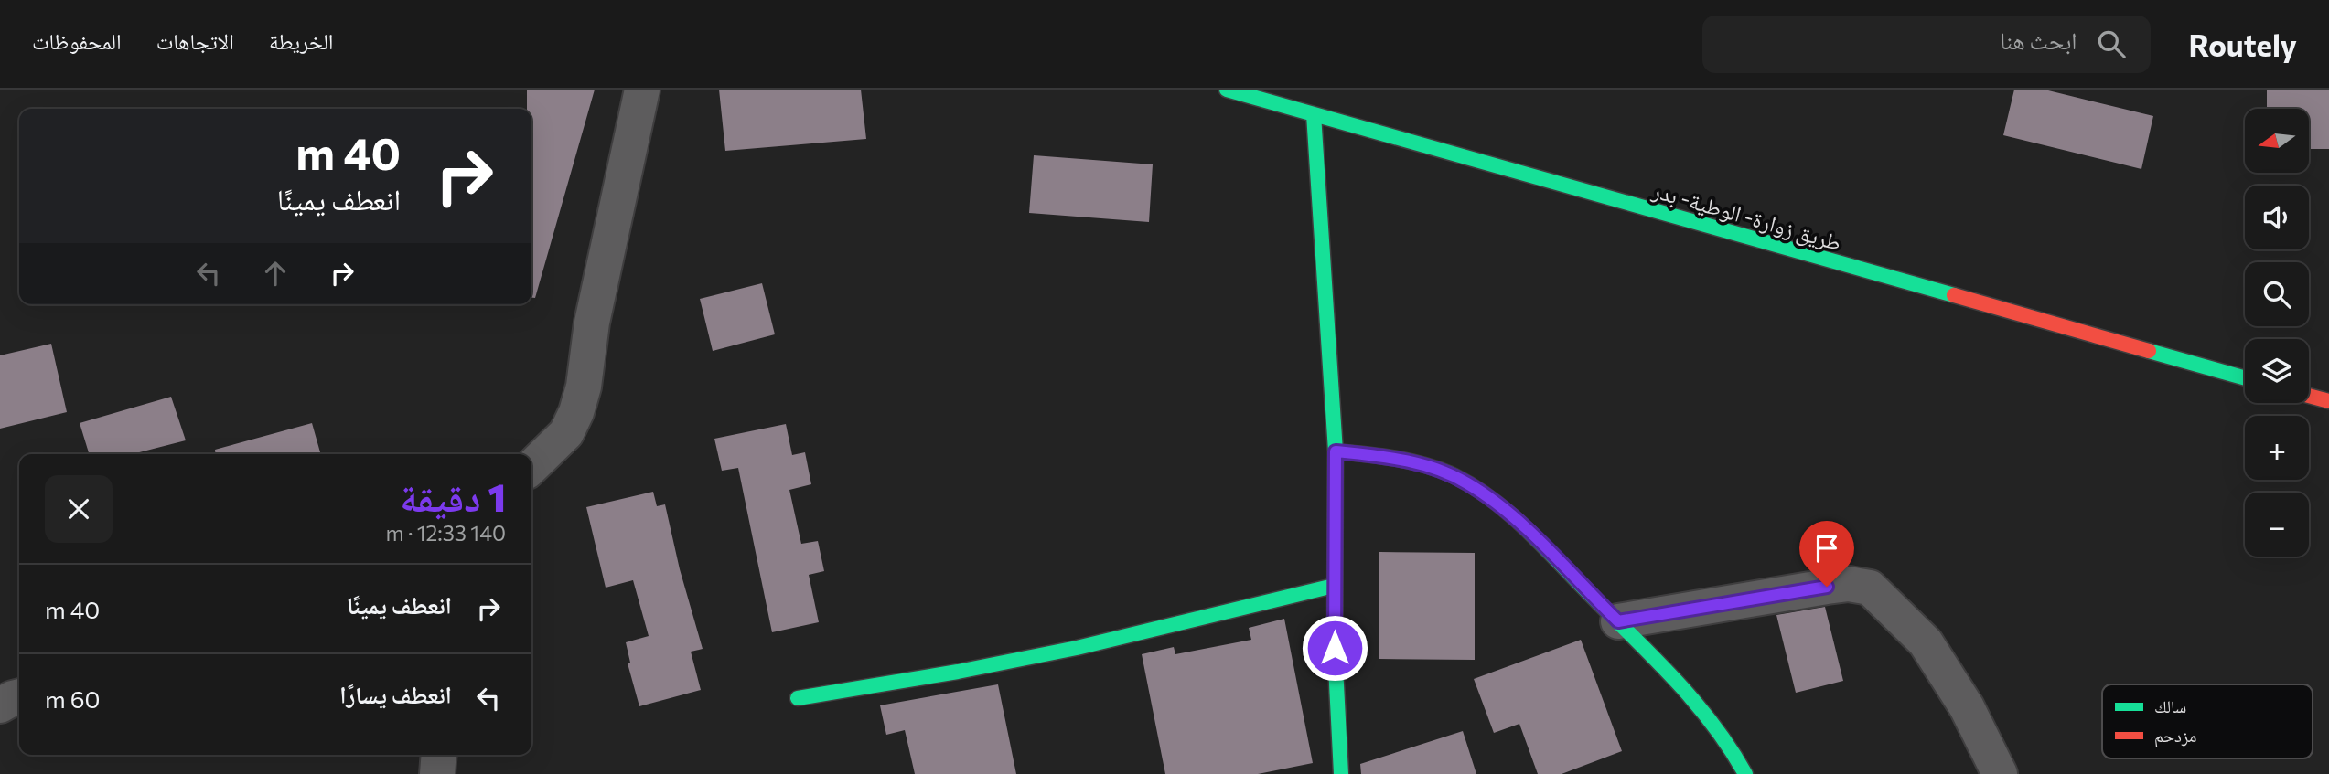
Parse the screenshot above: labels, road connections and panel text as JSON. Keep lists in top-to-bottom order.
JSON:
{
  "streets": {
    "main road": ["طريق زوارة- الوطية- بدر"]
  },
  "legend": ["سالك", "مزدحم"],
  "north": "left",
  "page": {
    "header": "Routely",
    "search": "ابحث هنا",
    "nav": ["الخريطة", "الاتجاهات", "المحفوظات"],
    "map_buttons": ["+", "−"],
    "turn": ["40 m", "انعطف يمينًا"],
    "heading": ["1 دقيقة", "140 m · 12:33"],
    "list": [
      {
        "name": "انعطف يمينًا",
        "value": "40 m"
      },
      {
        "name": "انعطف يسارًا",
        "value": "60 m"
      }
    ]
  }
}
